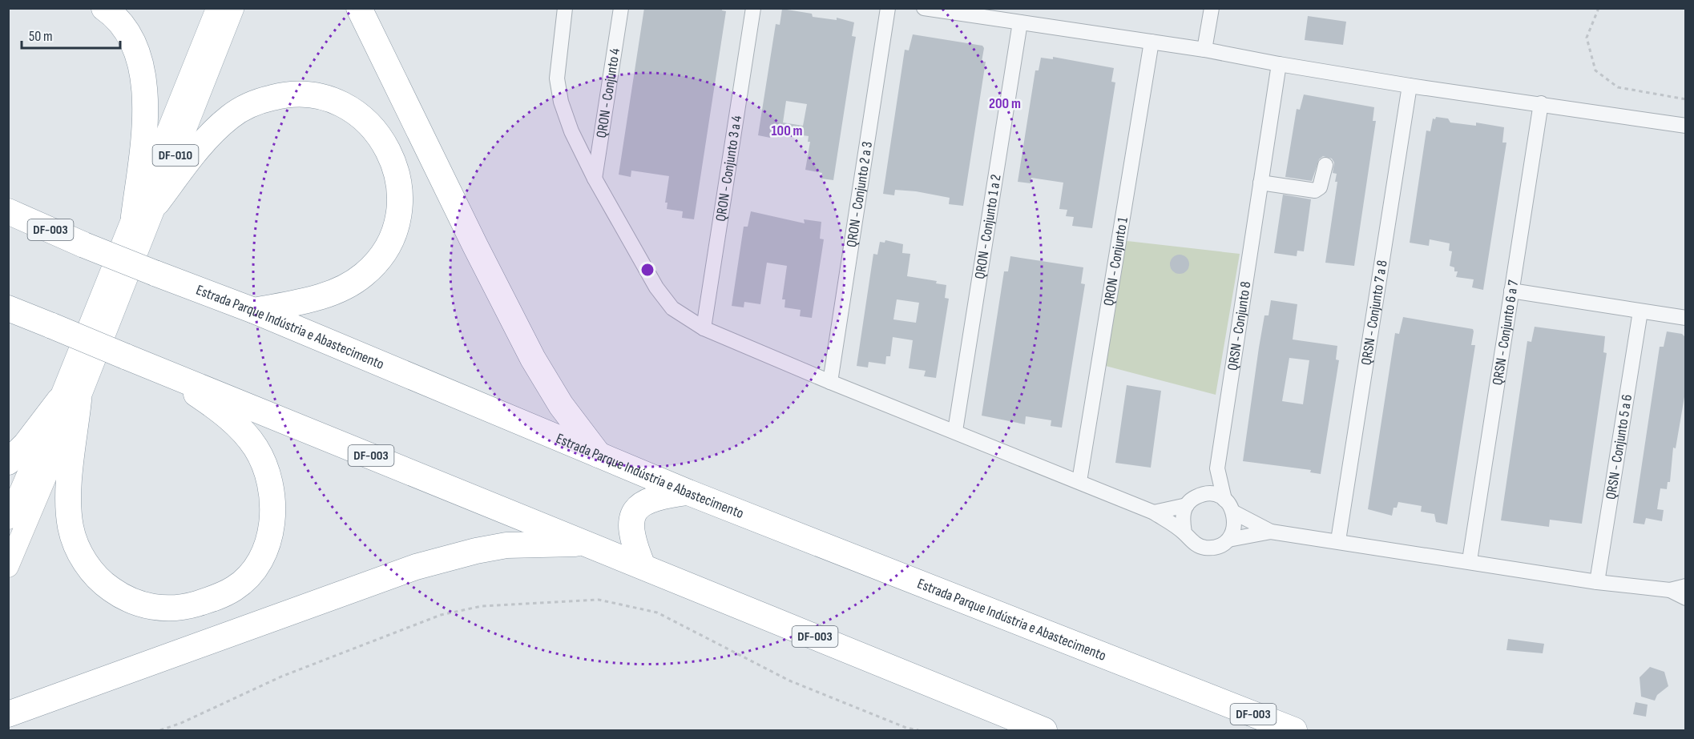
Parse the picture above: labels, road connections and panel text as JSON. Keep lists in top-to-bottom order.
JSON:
{
  "streets": {
    "highway": ["DF-003", "Estrada Parque Indústria e Abastecimento"],
    "main road": ["DF-010"],
    "street": [
      "QRON - Conjunto 4",
      "QRON - Conjunto 3 a 4",
      "QRON - Conjunto 2 a 3",
      "QRON - Conjunto 1 a 2",
      "QRON - Conjunto 1",
      "QRSN - Conjunto 7 a 8",
      "QRSN - Conjunto 8",
      "QRSN - Conjunto 6 a 7",
      "QRSN - Conjunto 5 a 6"
    ]
  },
  "scale_bar": "50 m",
  "rings": ["200 m", "100 m"]
}
